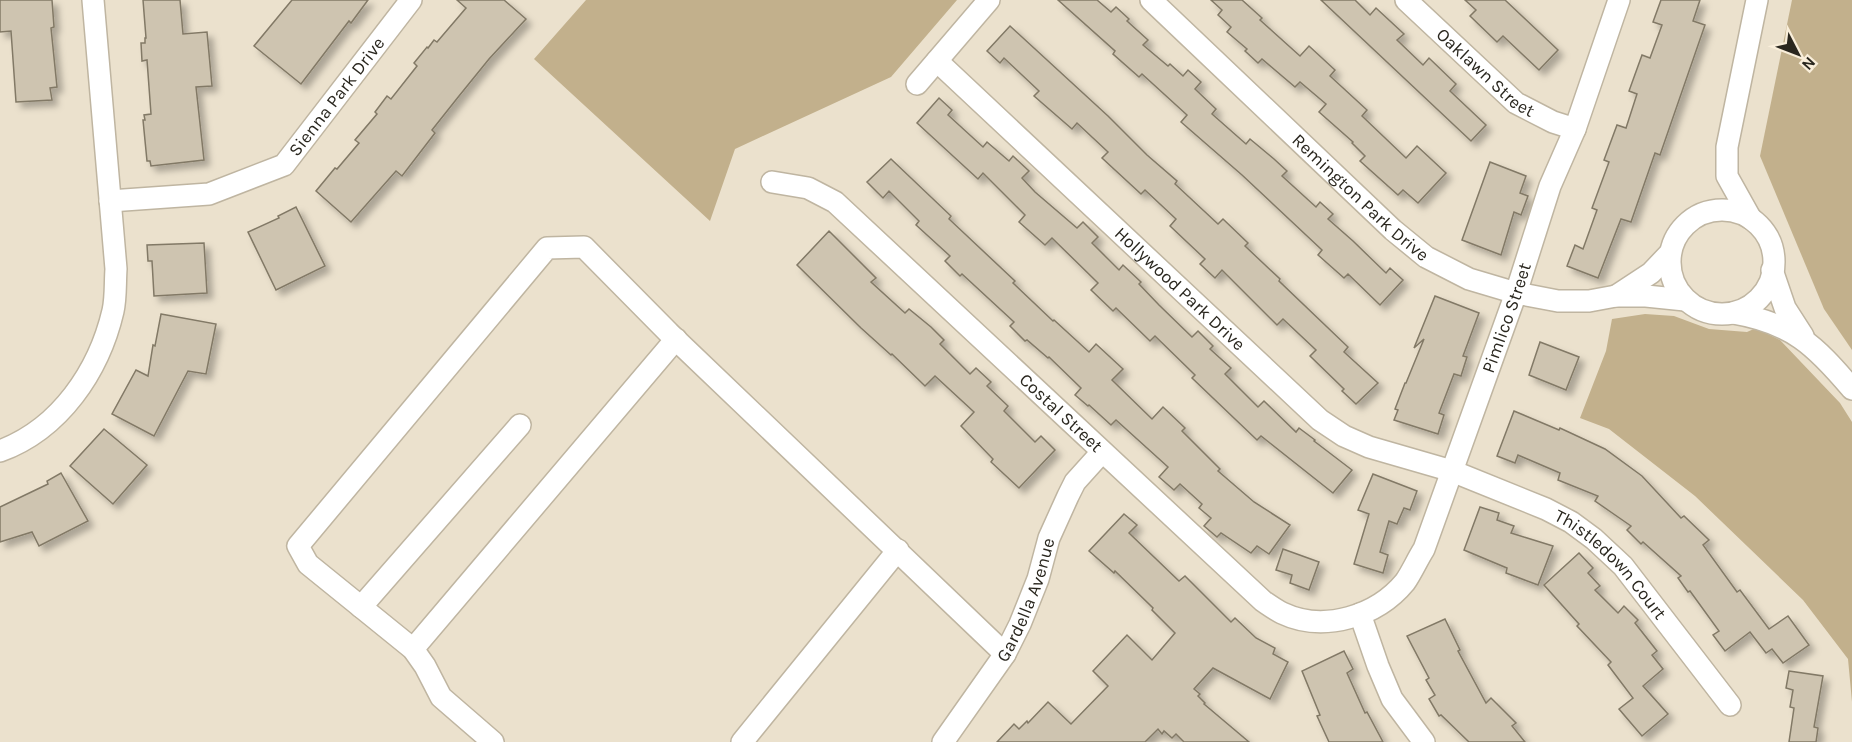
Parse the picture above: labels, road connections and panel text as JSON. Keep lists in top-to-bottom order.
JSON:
{
  "streets": {
    "street": [
      "Oaklawn Street",
      "Sienna Park Drive",
      "Remington Park Drive",
      "Hollywood Park Drive",
      "Pimlico Street",
      "Costal Street",
      "Thistledown Court",
      "Gardella Avenue"
    ]
  },
  "crossings": [
    ["Oaklawn Street", "Pimlico Street"],
    ["Remington Park Drive", "Pimlico Street"],
    ["Hollywood Park Drive", "Pimlico Street"],
    ["Hollywood Park Drive", "Thistledown Court"],
    ["Pimlico Street", "Costal Street"],
    ["Pimlico Street", "Thistledown Court"],
    ["Costal Street", "Gardella Avenue"]
  ],
  "north": "bottom right"
}
